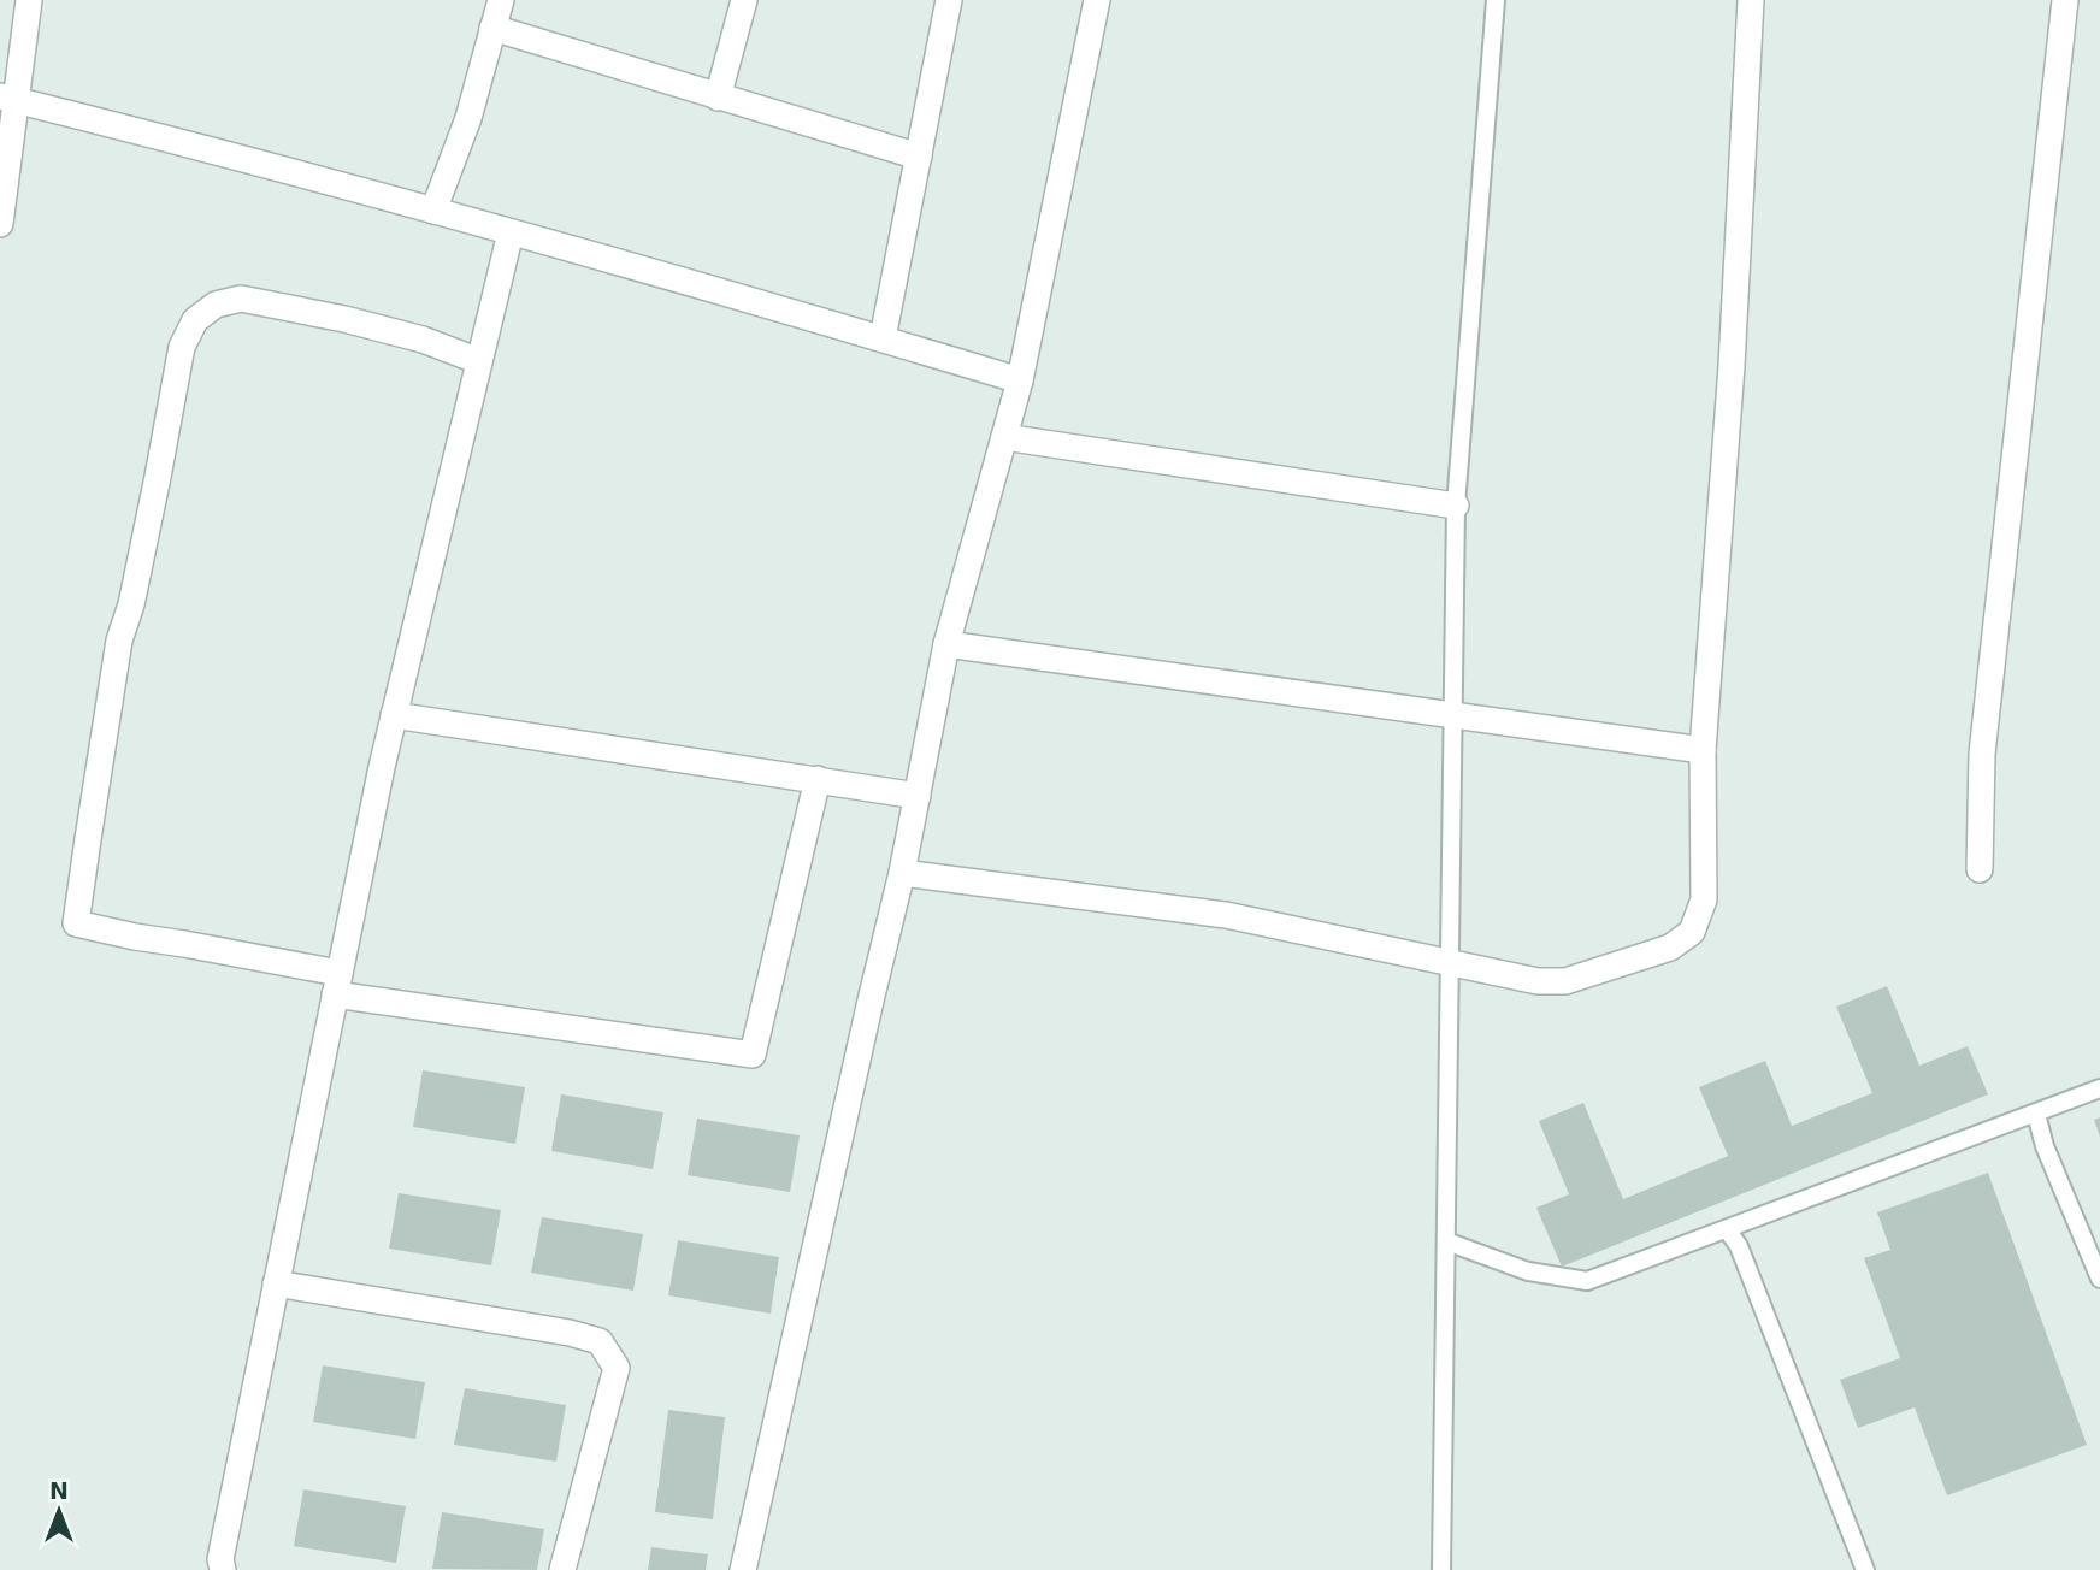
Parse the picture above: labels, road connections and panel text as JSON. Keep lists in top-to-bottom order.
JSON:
{
  "north": "top"
}
